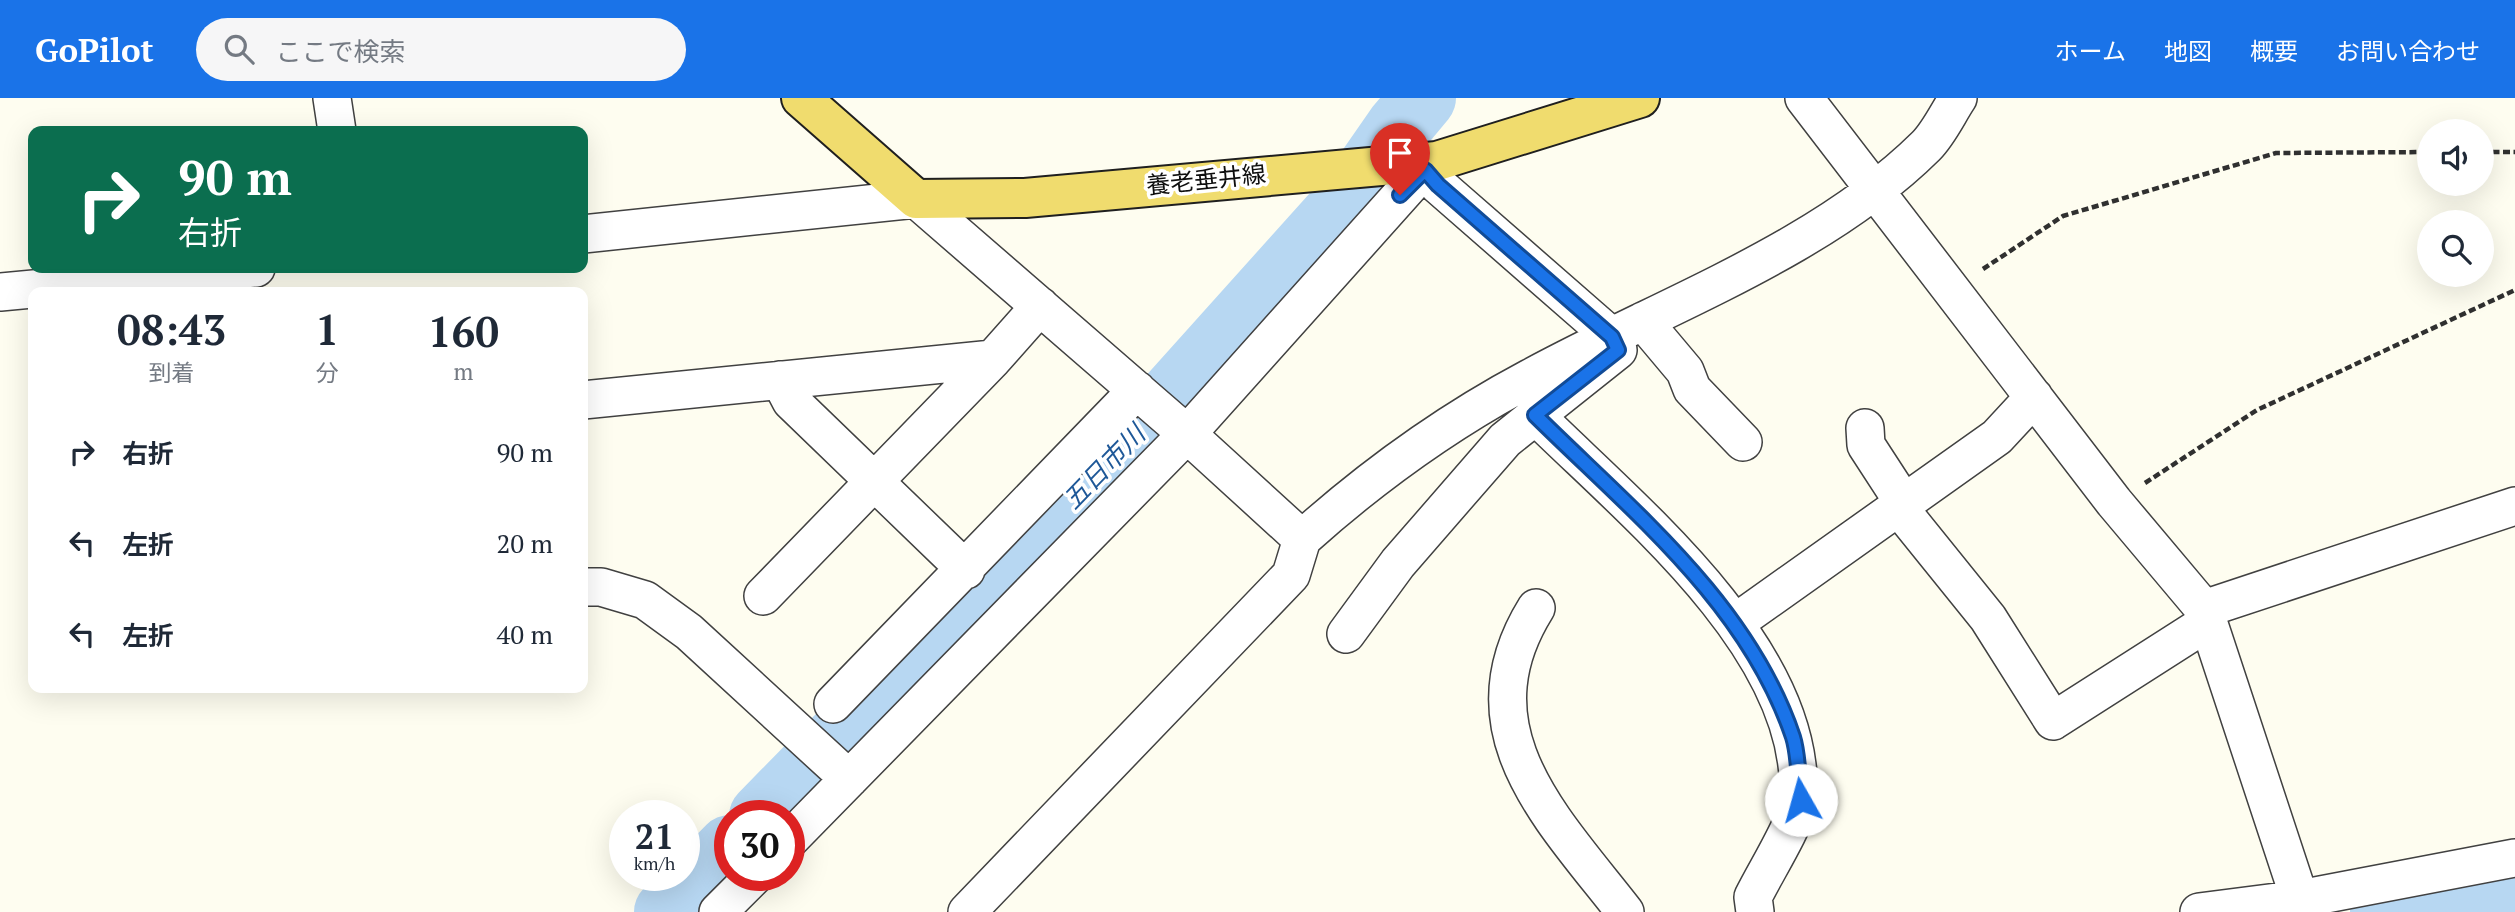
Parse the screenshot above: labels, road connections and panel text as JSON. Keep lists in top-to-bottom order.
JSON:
{
  "streets": {
    "main road": ["養老垂井線"]
  },
  "water": ["五日市川"],
  "page": {
    "header": "GoPilot",
    "search": "ここで検索",
    "nav": [
      "ホーム",
      "地図",
      "概要",
      "お問い合わせ"
    ],
    "turn": ["90 m", "右折"],
    "eta": [
      "08:43",
      "到着",
      "1",
      "分",
      "160",
      "m"
    ],
    "list": [
      {
        "name": "右折",
        "value": "90 m"
      },
      {
        "name": "左折",
        "value": "20 m"
      },
      {
        "name": "左折",
        "value": "40 m"
      }
    ],
    "speed": "21 km/h",
    "limit": "30"
  }
}
